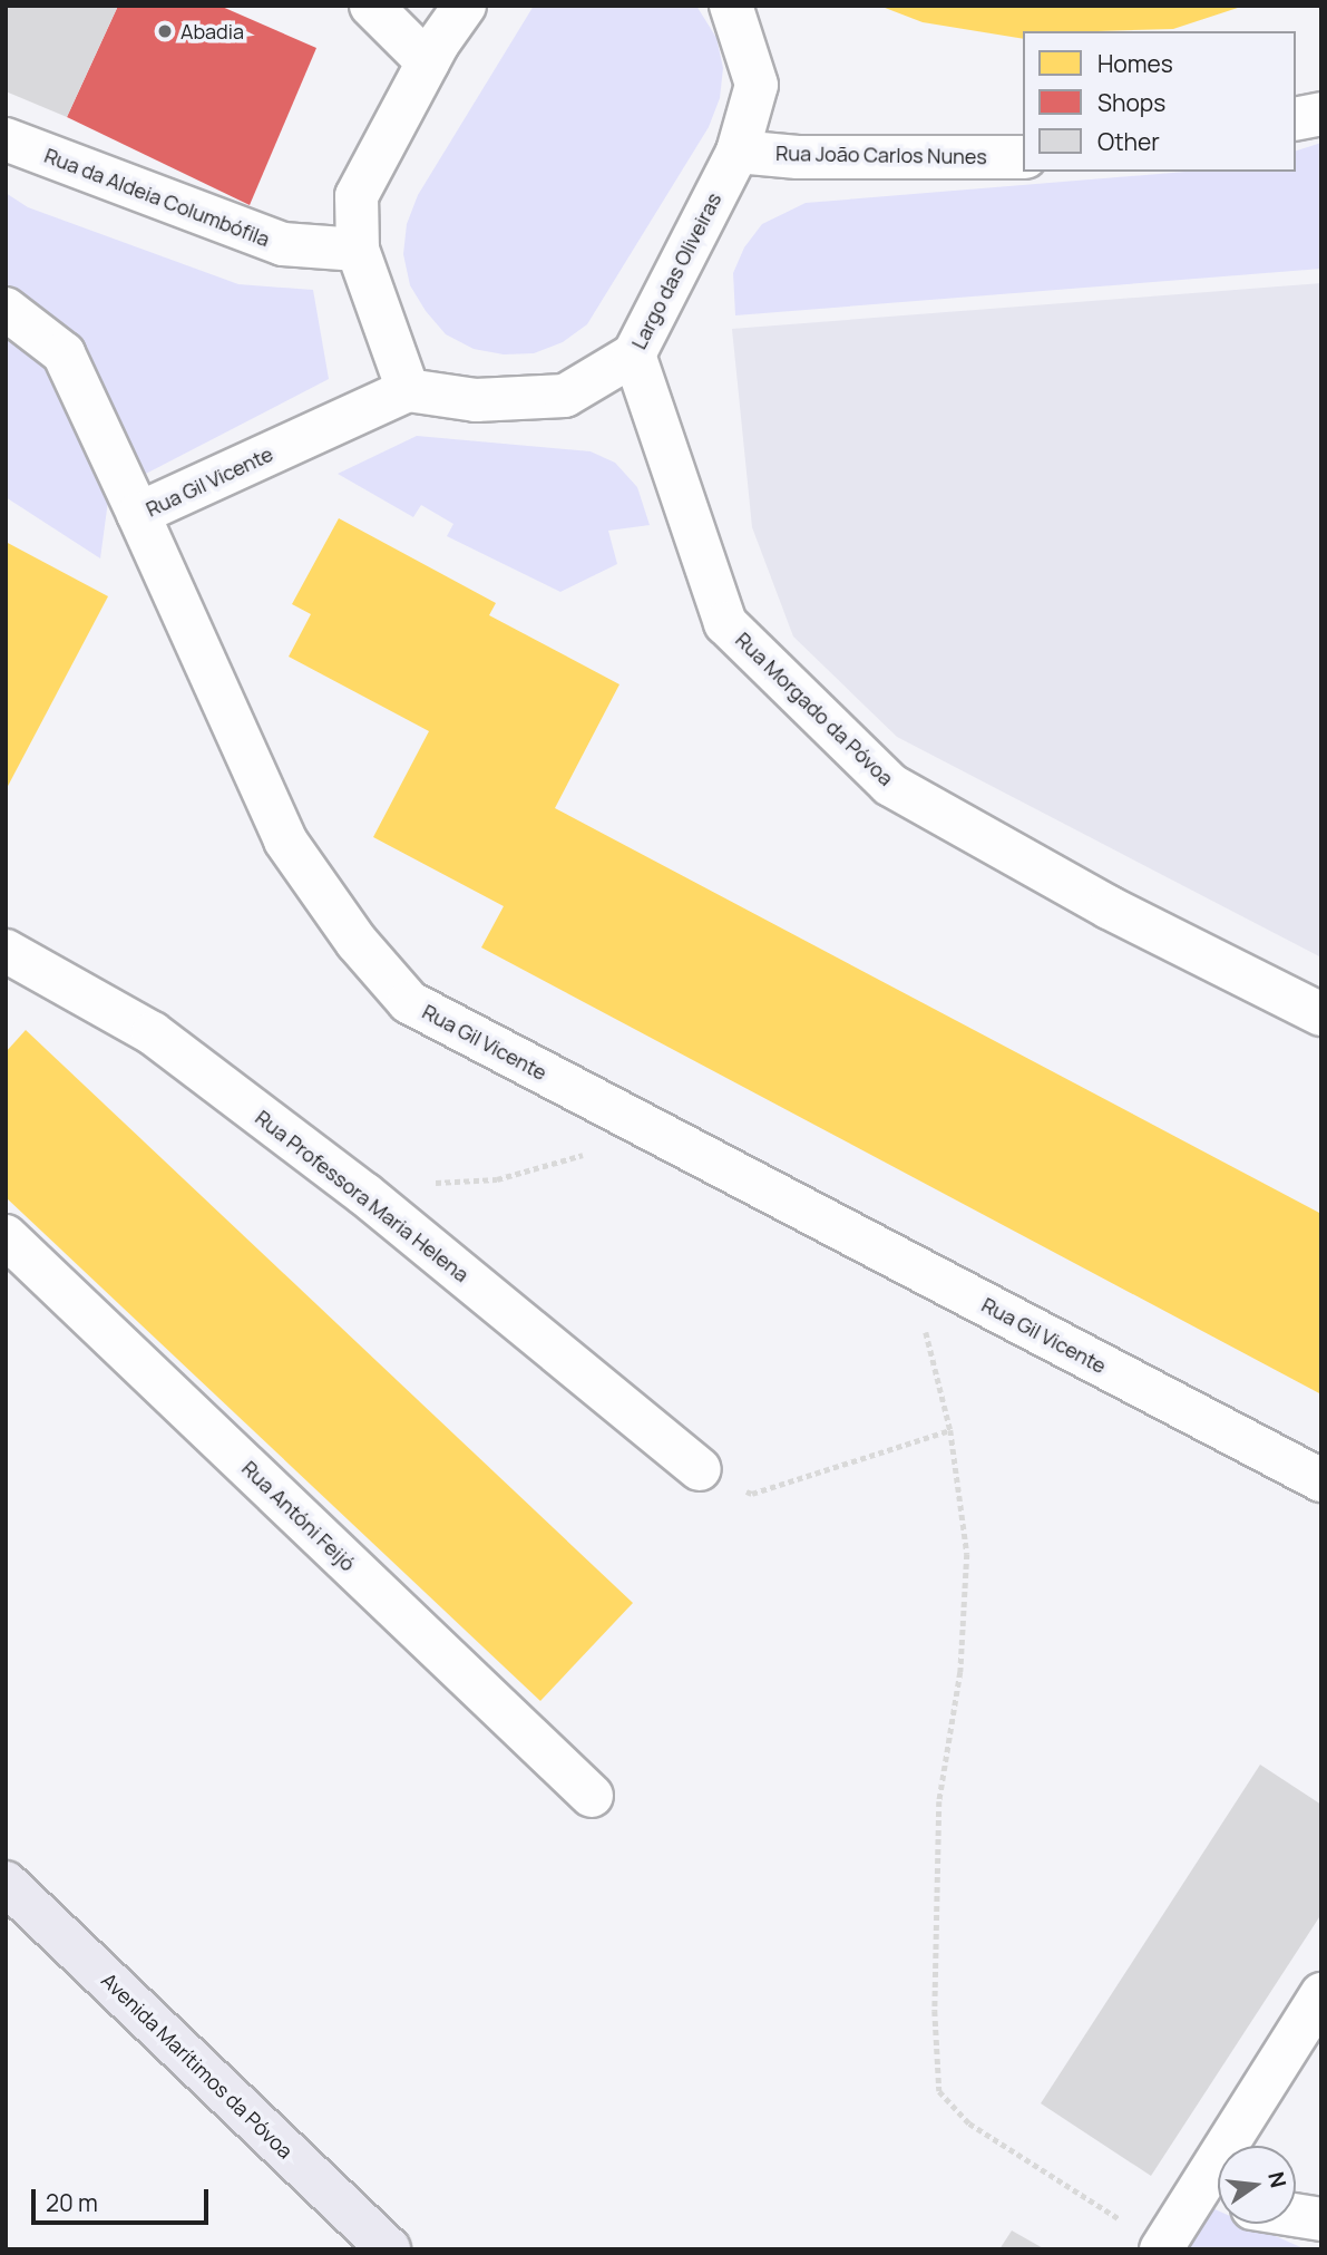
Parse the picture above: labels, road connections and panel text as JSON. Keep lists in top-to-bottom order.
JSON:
{
  "streets": {
    "main road": ["Avenida Marítimos da Póvoa"],
    "street": [
      "Rua João Carlos Nunes",
      "Rua da Aldeia Columbófila",
      "Largo das Oliveiras",
      "Rua Gil Vicente",
      "Rua Morgado da Póvoa",
      "Rua Professora Maria Helena",
      "Rua Antóni Feijó"
    ]
  },
  "crossings": [
    ["Rua João Carlos Nunes", "Largo das Oliveiras"],
    ["Largo das Oliveiras", "Rua Gil Vicente"],
    ["Largo das Oliveiras", "Rua Morgado da Póvoa"]
  ],
  "places": ["Abadia"],
  "legend": ["Homes", "Shops", "Other"],
  "scale_bar": "20 m",
  "north": "right"
}
